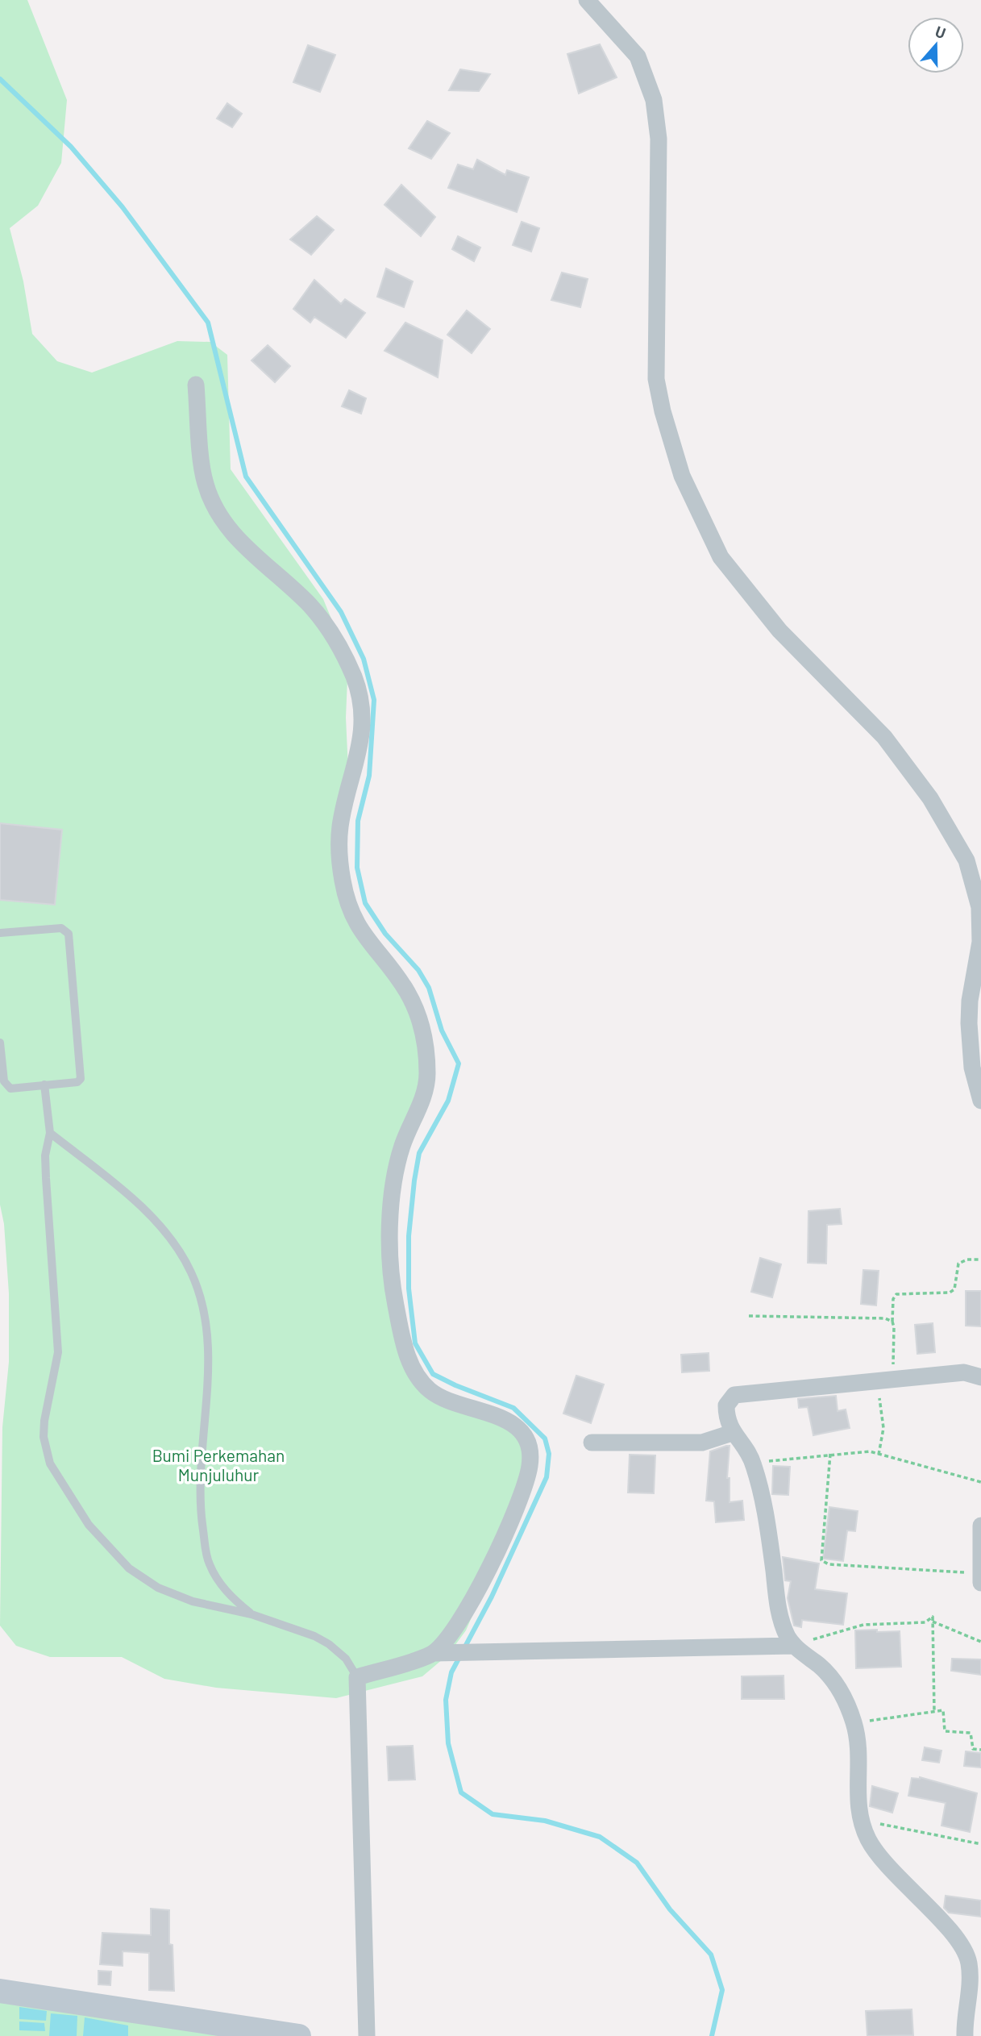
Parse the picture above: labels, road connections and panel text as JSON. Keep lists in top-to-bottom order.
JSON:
{
  "parks": ["Bumi Perkemahan Munjuluhur"],
  "north": "top"
}
